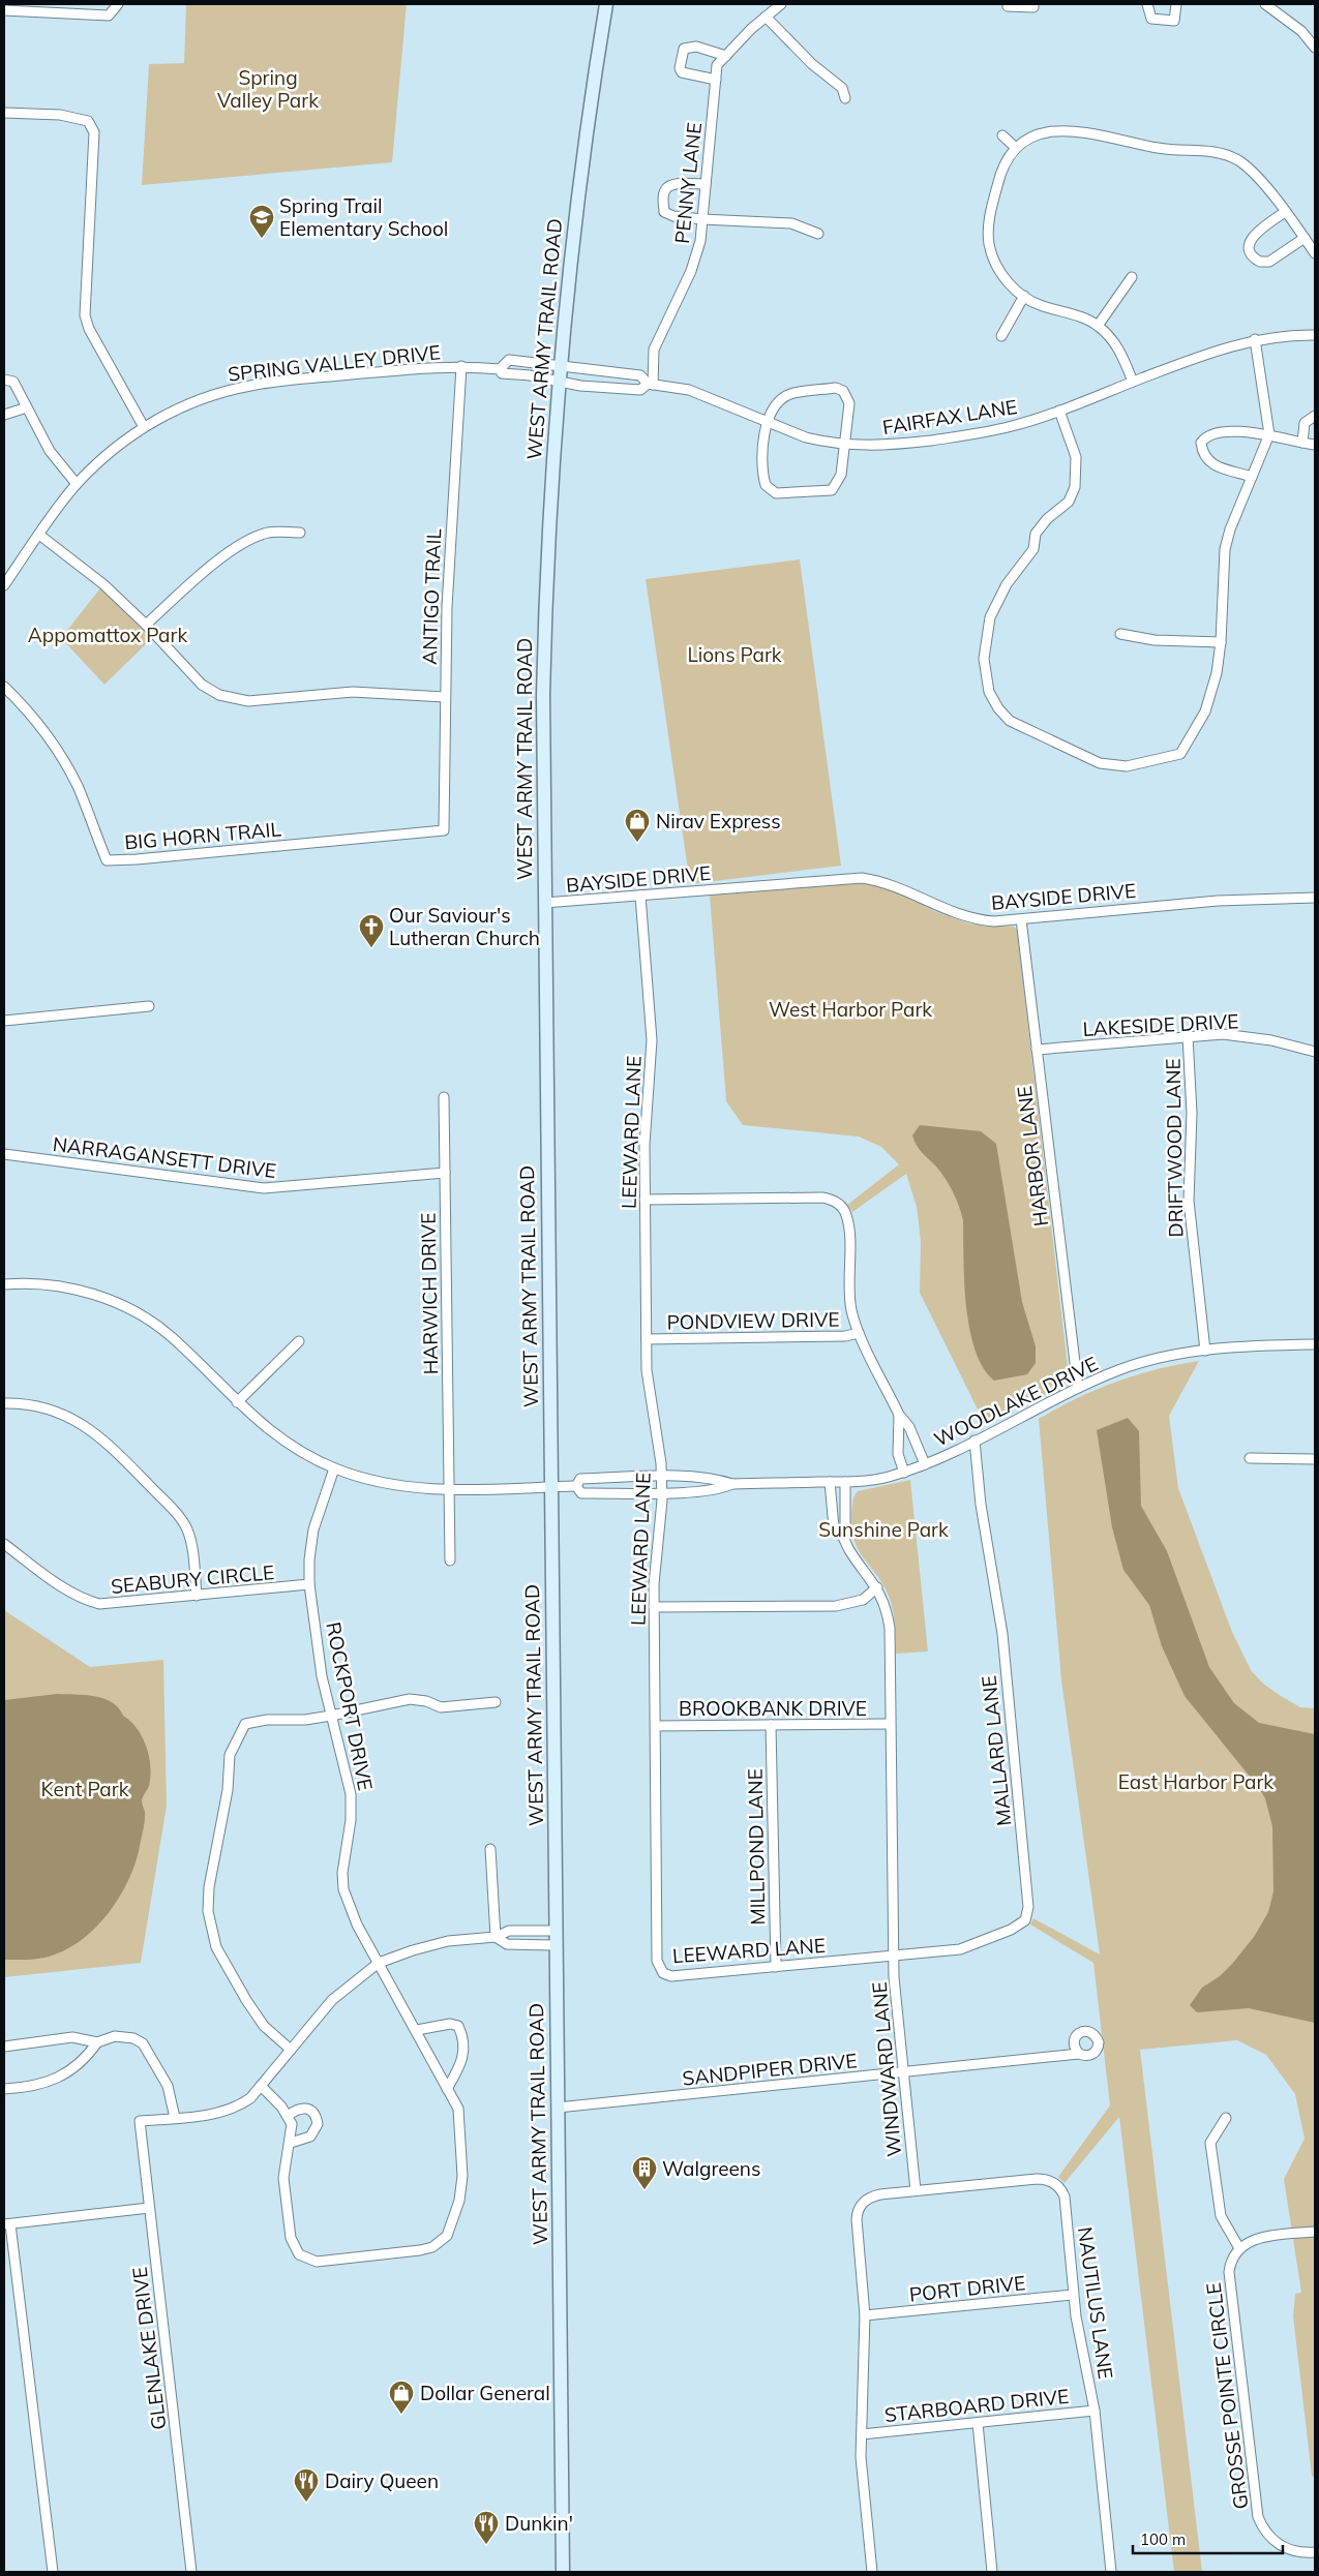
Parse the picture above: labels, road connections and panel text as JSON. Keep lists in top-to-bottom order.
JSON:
{
  "streets": {
    "main road": ["WEST ARMY TRAIL ROAD"],
    "street": [
      "PENNY LANE",
      "SPRING VALLEY DRIVE",
      "FAIRFAX LANE",
      "ANTIGO TRAIL",
      "BIG HORN TRAIL",
      "BAYSIDE DRIVE",
      "LAKESIDE DRIVE",
      "LEEWARD LANE",
      "DRIFTWOOD LANE",
      "HARBOR LANE",
      "NARRAGANSETT DRIVE",
      "HARWICH DRIVE",
      "PONDVIEW DRIVE",
      "WOODLAKE DRIVE",
      "SEABURY CIRCLE",
      "ROCKPORT DRIVE",
      "BROOKBANK DRIVE",
      "MALLARD LANE",
      "MILLPOND LANE",
      "SANDPIPER DRIVE",
      "WINDWARD LANE",
      "PORT DRIVE",
      "NAUTILUS LANE",
      "GLENLAKE DRIVE",
      "GROSSE POINTE CIRCLE",
      "STARBOARD DRIVE"
    ]
  },
  "crossings": [
    ["PENNY LANE", "FAIRFAX LANE"],
    ["WEST ARMY TRAIL ROAD", "SPRING VALLEY DRIVE"],
    ["WEST ARMY TRAIL ROAD", "FAIRFAX LANE"],
    ["WEST ARMY TRAIL ROAD", "BAYSIDE DRIVE"],
    ["WEST ARMY TRAIL ROAD", "WOODLAKE DRIVE"],
    ["WEST ARMY TRAIL ROAD", "SANDPIPER DRIVE"],
    ["SPRING VALLEY DRIVE", "FAIRFAX LANE"],
    ["SPRING VALLEY DRIVE", "ANTIGO TRAIL"],
    ["ANTIGO TRAIL", "BIG HORN TRAIL"],
    ["BAYSIDE DRIVE", "LEEWARD LANE"],
    ["BAYSIDE DRIVE", "HARBOR LANE"],
    ["LAKESIDE DRIVE", "DRIFTWOOD LANE"],
    ["LAKESIDE DRIVE", "HARBOR LANE"],
    ["LEEWARD LANE", "PONDVIEW DRIVE"],
    ["LEEWARD LANE", "WOODLAKE DRIVE"],
    ["LEEWARD LANE", "BROOKBANK DRIVE"],
    ["LEEWARD LANE", "MALLARD LANE"],
    ["LEEWARD LANE", "MILLPOND LANE"],
    ["LEEWARD LANE", "WINDWARD LANE"],
    ["DRIFTWOOD LANE", "WOODLAKE DRIVE"],
    ["HARBOR LANE", "WOODLAKE DRIVE"],
    ["NARRAGANSETT DRIVE", "HARWICH DRIVE"],
    ["HARWICH DRIVE", "WOODLAKE DRIVE"],
    ["WOODLAKE DRIVE", "ROCKPORT DRIVE"],
    ["WOODLAKE DRIVE", "MALLARD LANE"],
    ["WOODLAKE DRIVE", "WINDWARD LANE"],
    ["SEABURY CIRCLE", "ROCKPORT DRIVE"],
    ["BROOKBANK DRIVE", "MILLPOND LANE"],
    ["BROOKBANK DRIVE", "WINDWARD LANE"],
    ["MALLARD LANE", "WINDWARD LANE"],
    ["SANDPIPER DRIVE", "WINDWARD LANE"],
    ["WINDWARD LANE", "NAUTILUS LANE"],
    ["PORT DRIVE", "NAUTILUS LANE"],
    ["NAUTILUS LANE", "STARBOARD DRIVE"]
  ],
  "parks": [
    "Spring Valley Park",
    "Appomattox Park",
    "Lions Park",
    "West Harbor Park",
    "Sunshine Park",
    "East Harbor Park",
    "Kent Park"
  ],
  "places": {
    "school or university": ["Spring Trail Elementary School"],
    "shop": ["Nirav Express", "Dollar General"],
    "church": ["Our Saviour's Lutheran Church"],
    "building": ["Walgreens"],
    "restaurant": ["Dairy Queen", "Dunkin'"]
  },
  "scale_bar": "100 m"
}
